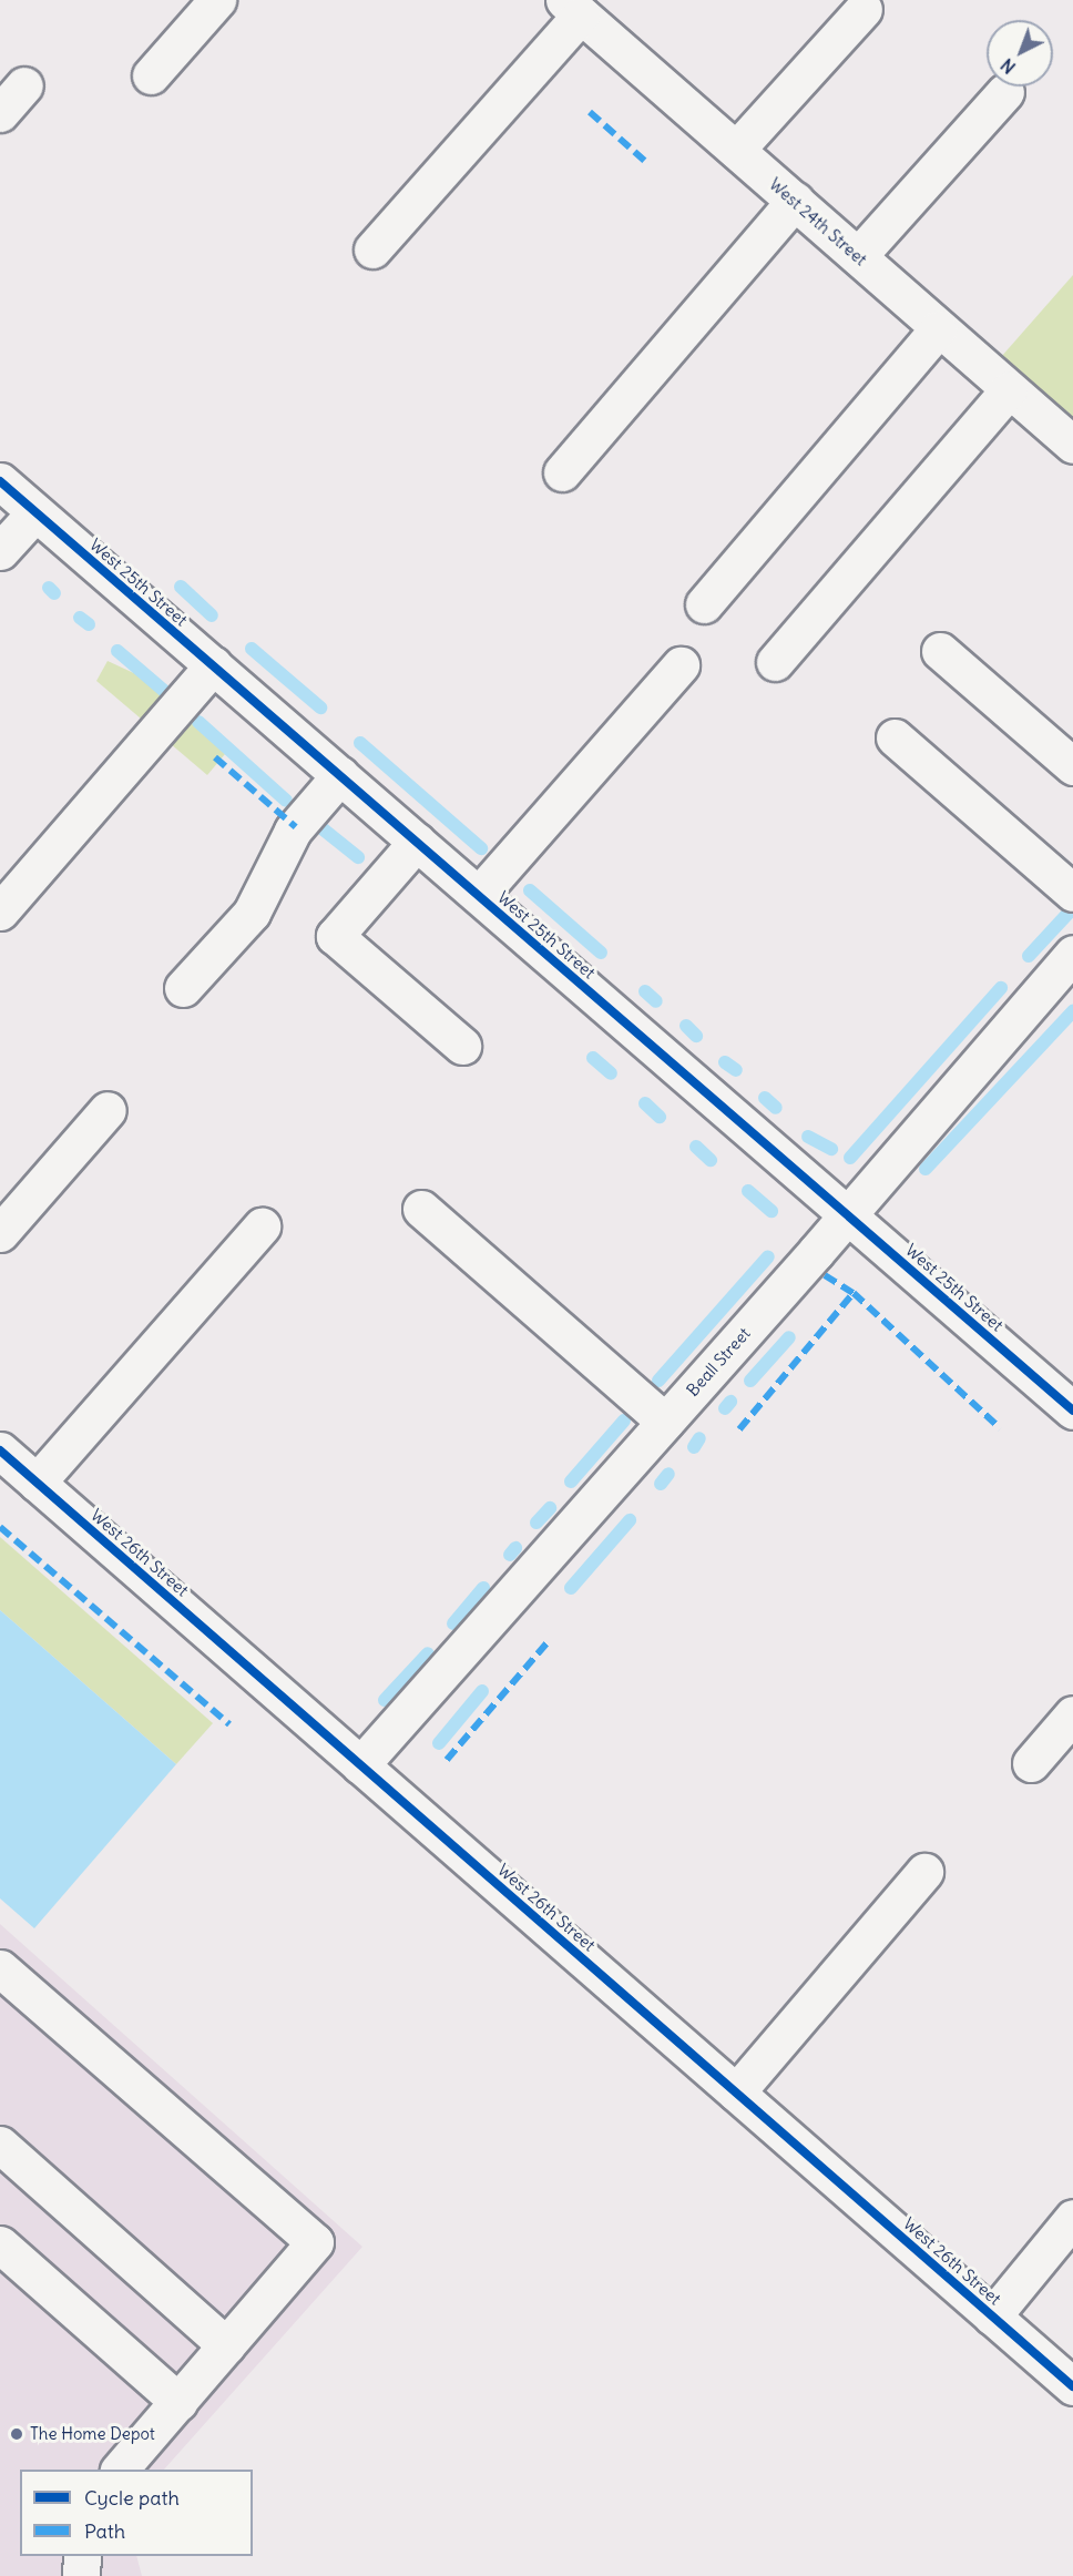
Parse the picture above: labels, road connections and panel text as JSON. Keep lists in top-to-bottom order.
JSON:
{
  "streets": {
    "street": [
      "West 24th Street",
      "West 25th Street",
      "Beall Street",
      "West 26th Street"
    ]
  },
  "crossings": [
    ["West 25th Street", "Beall Street"],
    ["Beall Street", "West 26th Street"]
  ],
  "places": ["The Home Depot"],
  "legend": ["Cycle path", "Path"],
  "north": "bottom left"
}
